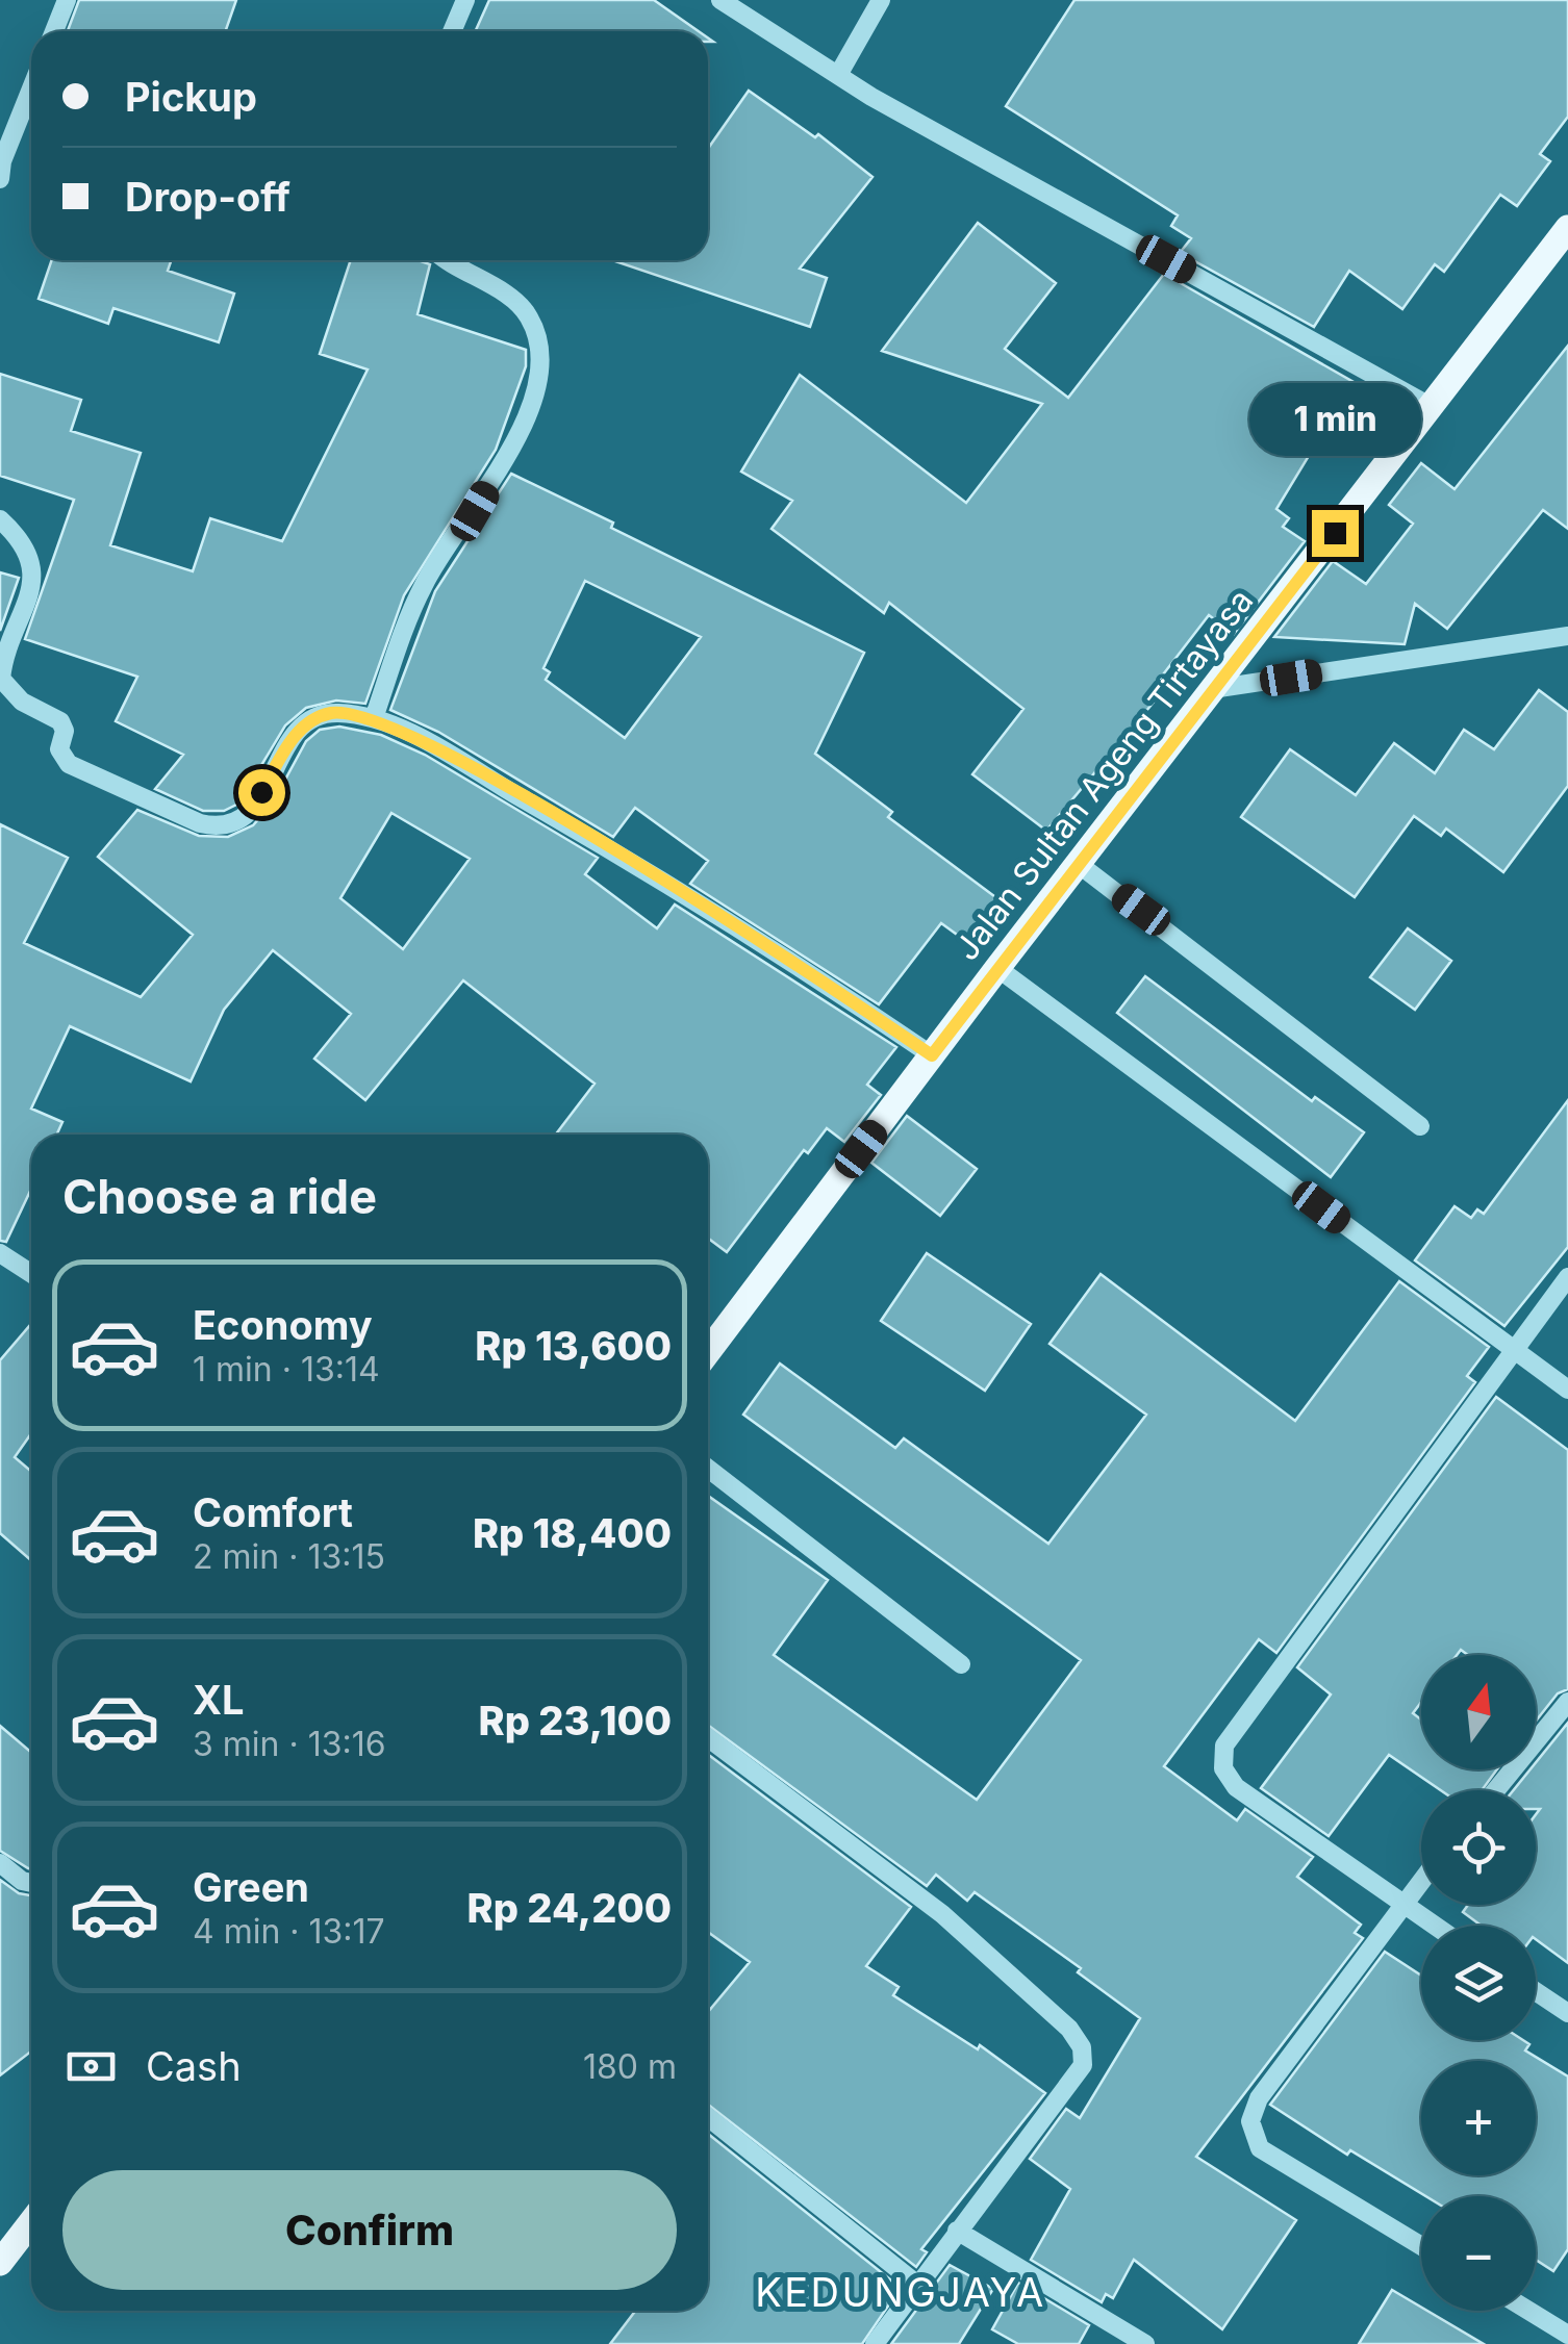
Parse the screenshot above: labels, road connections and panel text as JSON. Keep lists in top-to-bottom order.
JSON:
{
  "streets": {
    "main road": ["Jalan Sultan Ageng Tirtayasa"]
  },
  "districts": ["KEDUNGJAYA"],
  "north": "top",
  "page": {
    "banner": ["Pickup", "Drop-off"],
    "bubble": "1 min",
    "heading": "Choose a ride",
    "list": [
      {
        "name": "Economy",
        "note": "1 min · 13:14",
        "value": "Rp 13,600"
      },
      {
        "name": "Comfort",
        "note": "2 min · 13:15",
        "value": "Rp 18,400"
      },
      {
        "name": "XL",
        "note": "3 min · 13:16",
        "value": "Rp 23,100"
      },
      {
        "name": "Green",
        "note": "4 min · 13:17",
        "value": "Rp 24,200"
      }
    ],
    "map_buttons": ["+", "−"],
    "pay": ["Cash", "180 m"],
    "buttons": "Confirm"
  }
}
